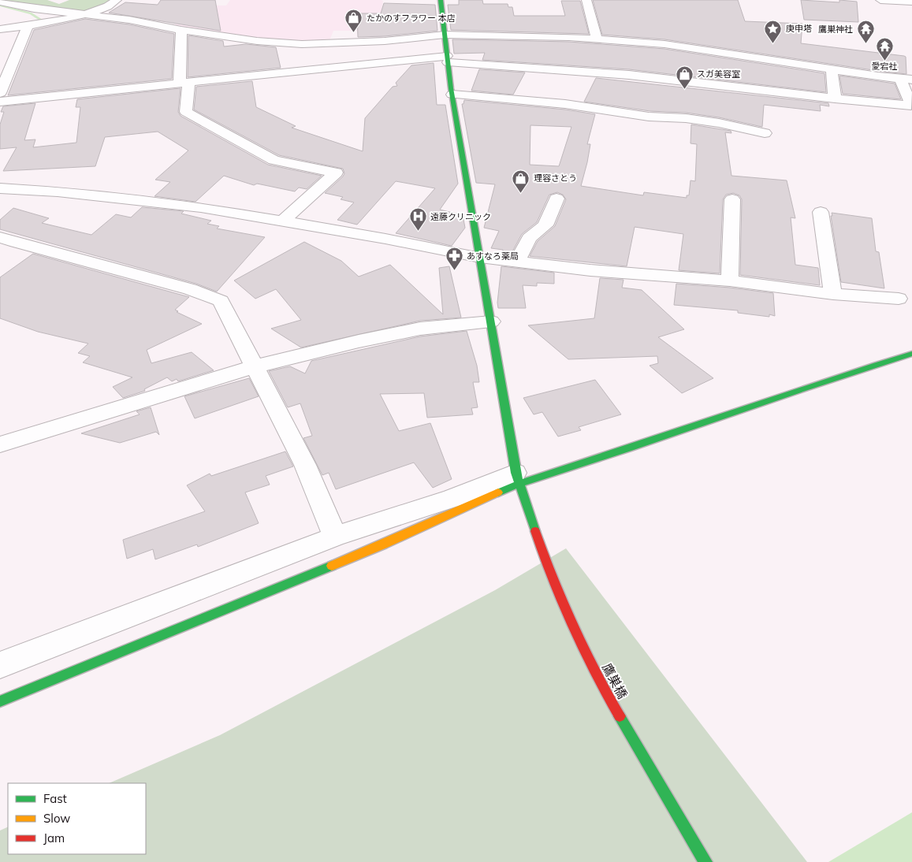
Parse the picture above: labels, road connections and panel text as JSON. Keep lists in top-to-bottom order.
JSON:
{
  "streets": {
    "street": ["鷹巣橋"]
  },
  "places": {
    "shop": ["たかのすフラワー 本店", "スガ美容室", "理容さとう"],
    "place": ["庚申塔"],
    "temple": ["鷹巣神社", "愛宕社"],
    "hospital": ["遠藤クリニック"],
    "pharmacy": ["あすなろ薬局"]
  },
  "legend": ["Fast", "Slow", "Jam"]
}
